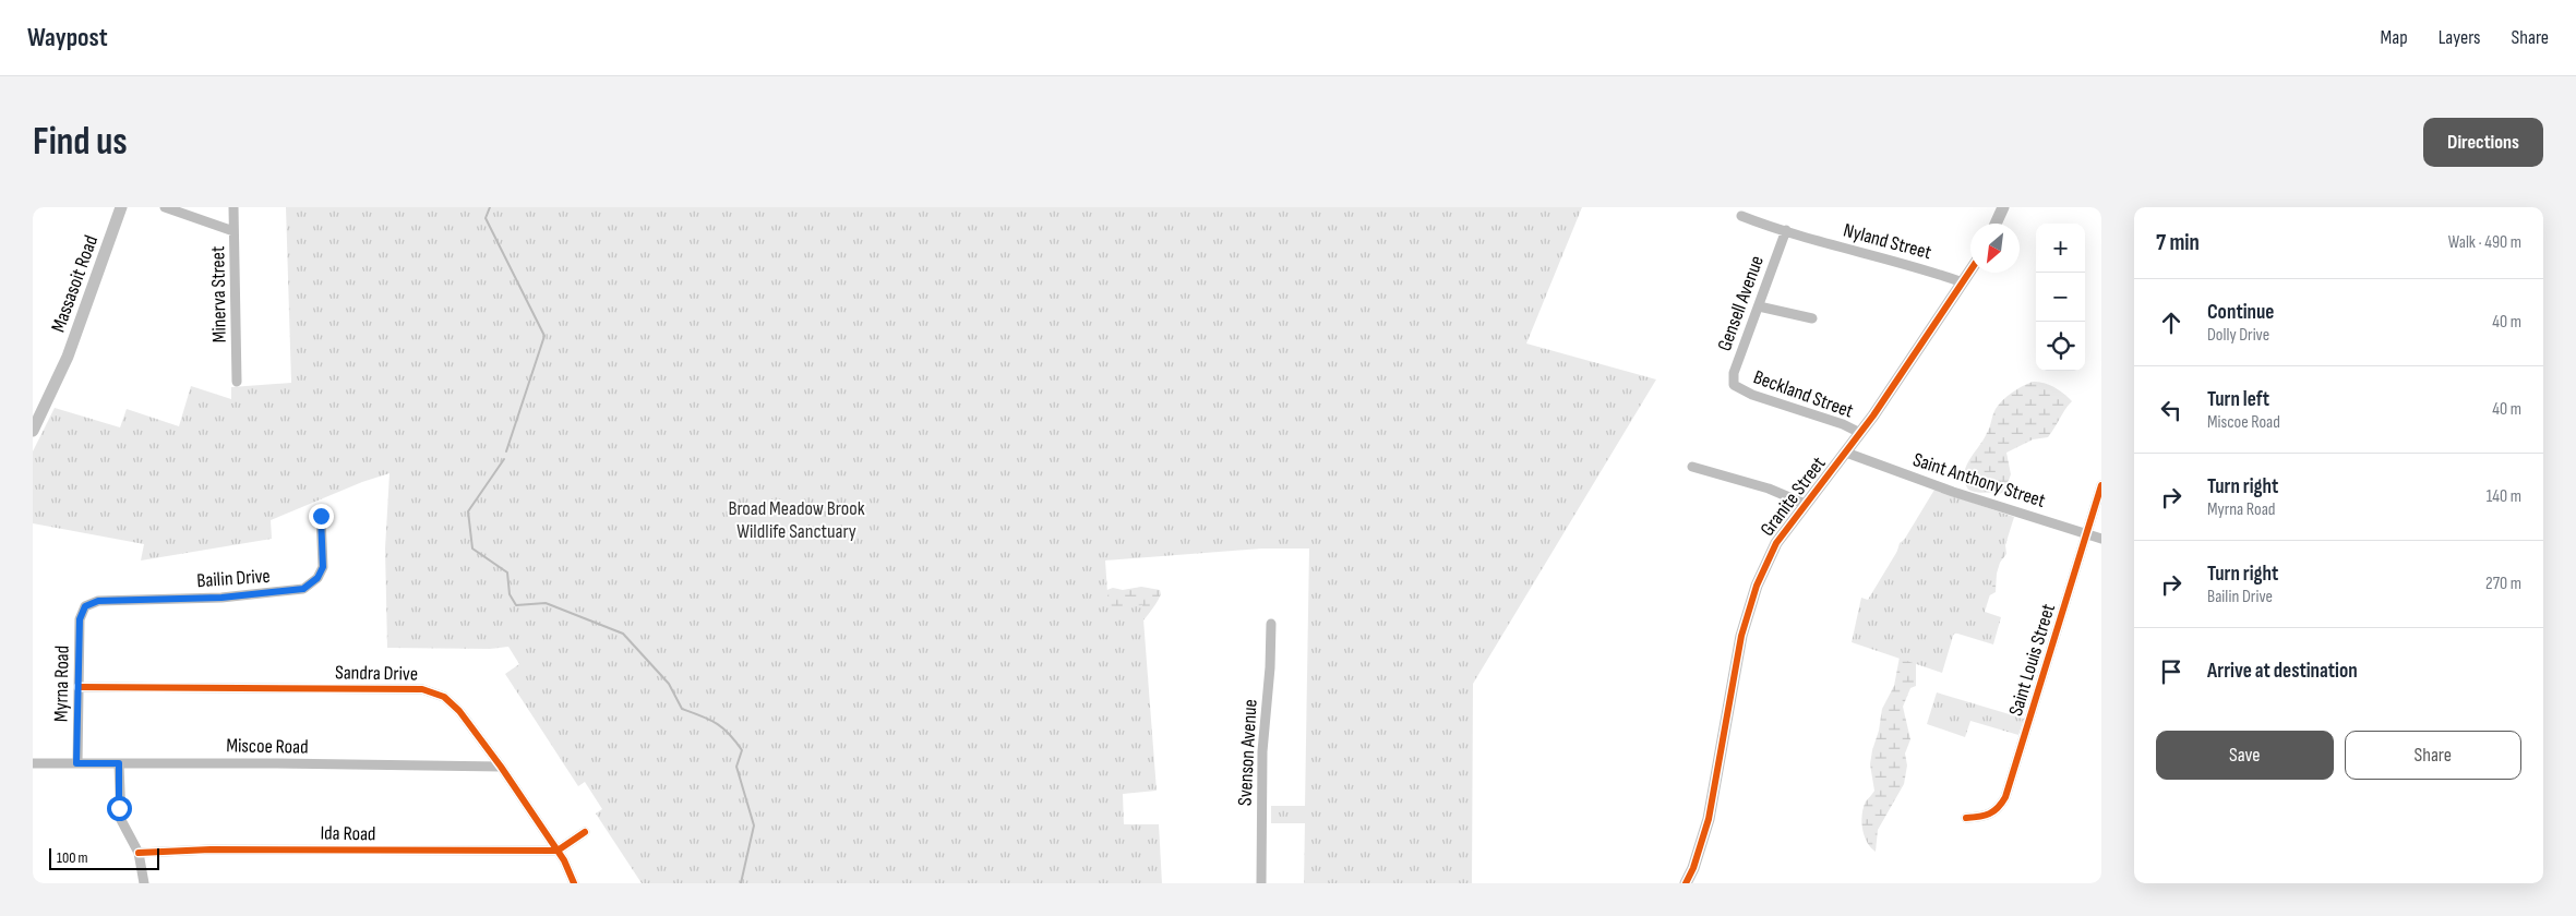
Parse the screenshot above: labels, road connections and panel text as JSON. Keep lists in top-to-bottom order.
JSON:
{
  "streets": {
    "street": [
      "Nyland Street",
      "Massasoit Road",
      "Minerva Street",
      "Gensell Avenue",
      "Beckland Street",
      "Saint Anthony Street",
      "Granite Street",
      "Bailin Drive",
      "Saint Louis Street",
      "Sandra Drive",
      "Myrna Road",
      "Miscoe Road",
      "Svenson Avenue",
      "Ida Road"
    ]
  },
  "crossings": [
    ["Nyland Street", "Gensell Avenue"],
    ["Nyland Street", "Granite Street"],
    ["Gensell Avenue", "Beckland Street"],
    ["Beckland Street", "Granite Street"],
    ["Saint Anthony Street", "Granite Street"],
    ["Saint Anthony Street", "Saint Louis Street"],
    ["Bailin Drive", "Myrna Road"],
    ["Sandra Drive", "Myrna Road"],
    ["Sandra Drive", "Miscoe Road"],
    ["Sandra Drive", "Ida Road"],
    ["Myrna Road", "Miscoe Road"]
  ],
  "parks": ["Broad Meadow Brook Wildlife Sanctuary"],
  "scale_bar": "100 m",
  "north": "bottom left",
  "page": {
    "header": "Waypost",
    "nav": ["Map", "Layers", "Share"],
    "buttons": [
      "Directions",
      ["Save", "Share"]
    ],
    "title": "Find us",
    "heading": ["7 min", "Walk · 490 m"],
    "map_buttons": ["+", "−"],
    "list": [
      ["Continue", "Dolly Drive", "40 m"],
      ["Turn left", "Miscoe Road", "40 m"],
      ["Turn right", "Myrna Road", "140 m"],
      ["Turn right", "Bailin Drive", "270 m"],
      "Arrive at destination"
    ],
    "scale": "100 m"
  }
}
